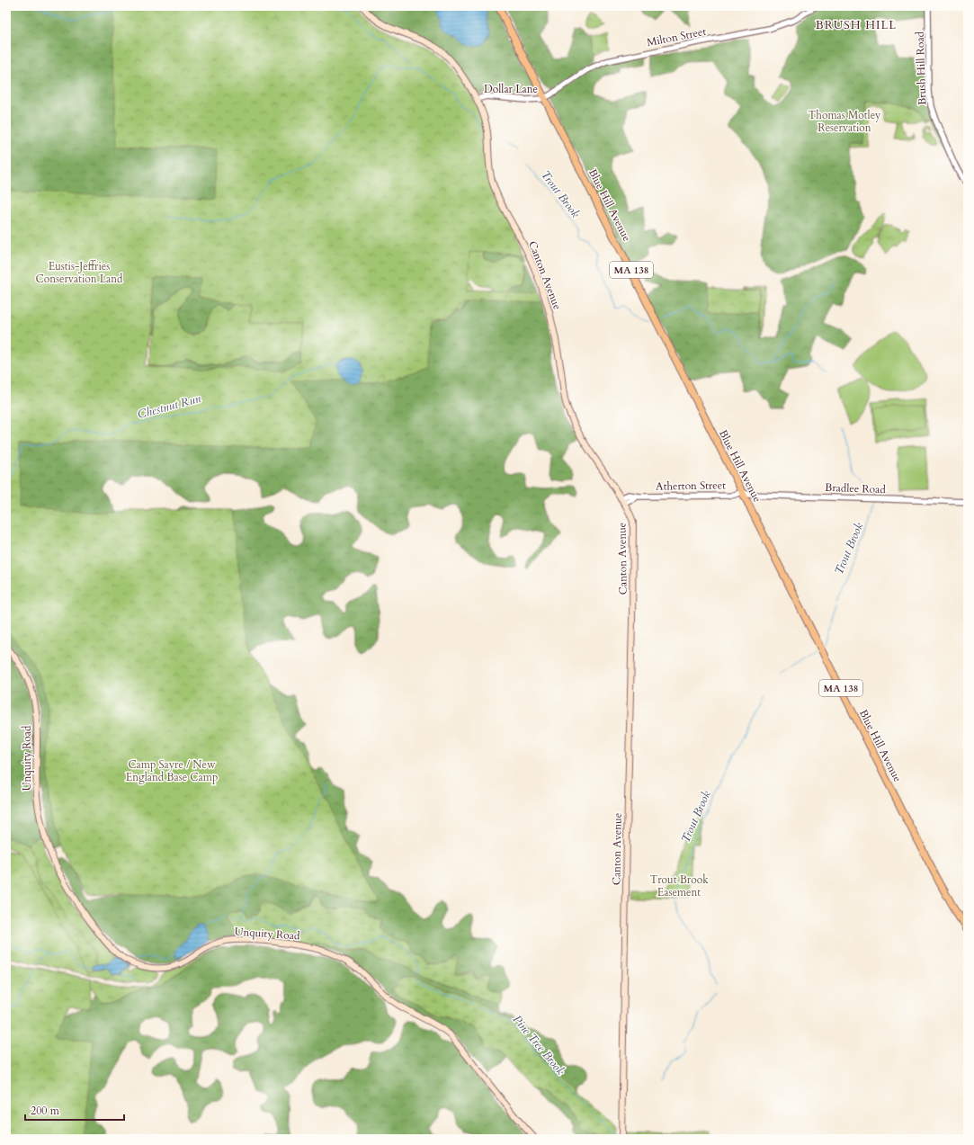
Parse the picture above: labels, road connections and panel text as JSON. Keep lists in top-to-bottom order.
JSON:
{
  "streets": {
    "highway": ["Blue Hill Avenue", "MA 138"],
    "main road": ["Canton Avenue", "Unquity Road"],
    "street": [
      "Milton Street",
      "Brush Hill Road",
      "Dollar Lane",
      "Atherton Street",
      "Bradlee Road"
    ]
  },
  "crossings": [
    ["Milton Street", "Dollar Lane"],
    ["Milton Street", "Blue Hill Avenue"],
    ["Dollar Lane", "Blue Hill Avenue"],
    ["Dollar Lane", "Canton Avenue"],
    ["Blue Hill Avenue", "Atherton Street"],
    ["Blue Hill Avenue", "Bradlee Road"],
    ["Canton Avenue", "Atherton Street"],
    ["Atherton Street", "Bradlee Road"]
  ],
  "districts": ["BRUSH HILL"],
  "water": ["Trout Brook", "Chestnut Run", "Pine Tree Brook"],
  "parks": [
    "Thomas Motley Reservation",
    "Eustis-Jeffries Conservation Land",
    "Camp Sayre / New England Base Camp",
    "Trout Brook Easement"
  ],
  "scale_bar": "200 m"
}
